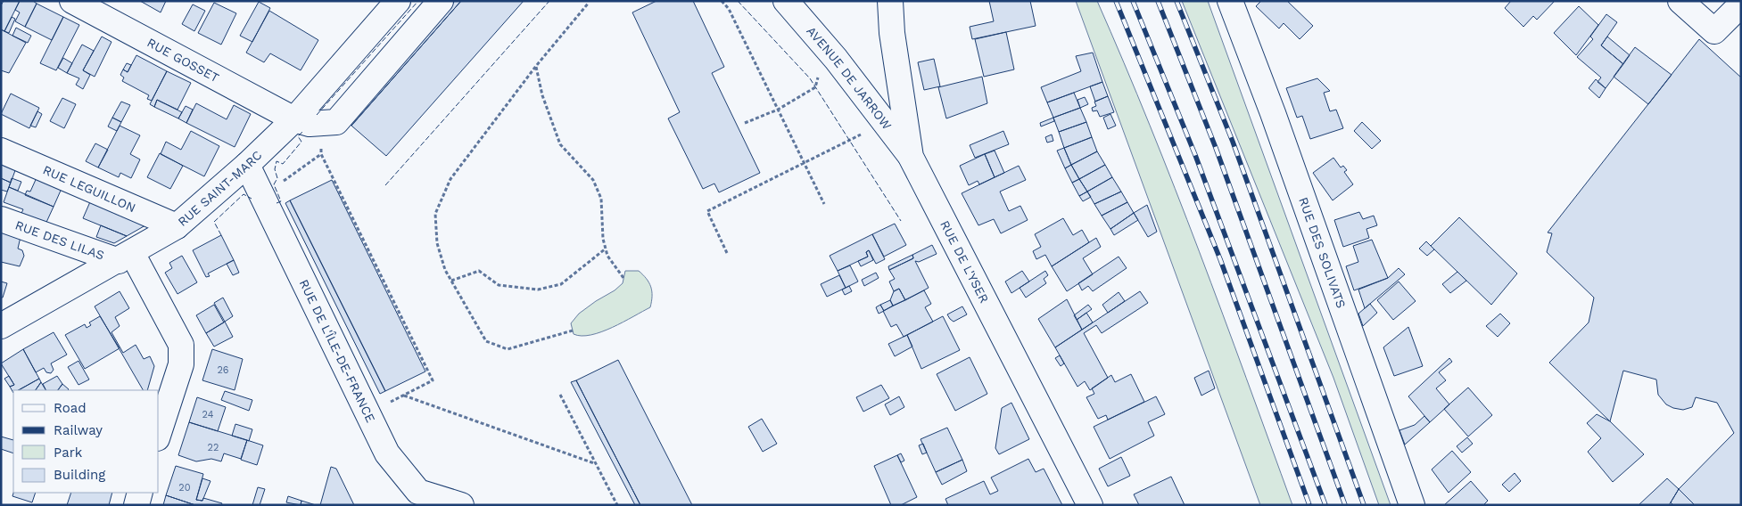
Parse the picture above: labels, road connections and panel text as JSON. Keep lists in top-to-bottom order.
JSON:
{
  "streets": {
    "street": [
      "RUE GOSSET",
      "AVENUE DE JARROW",
      "RUE SAINT-MARC",
      "RUE LEGUILLON",
      "RUE DES LILAS",
      "RUE DES SOLIVATS",
      "RUE DE L'YSER",
      "RUE DE L'ÎLE-DE-FRANCE"
    ]
  },
  "crossings": [
    ["RUE GOSSET", "RUE SAINT-MARC"],
    ["AVENUE DE JARROW", "RUE DE L'YSER"],
    ["RUE SAINT-MARC", "RUE LEGUILLON"],
    ["RUE SAINT-MARC", "RUE DES LILAS"],
    ["RUE SAINT-MARC", "RUE DE L'ÎLE-DE-FRANCE"]
  ],
  "house_numbers": [
    "26",
    "24",
    "22",
    "20"
  ],
  "legend": [
    "Road",
    "Railway",
    "Park",
    "Building"
  ]
}
